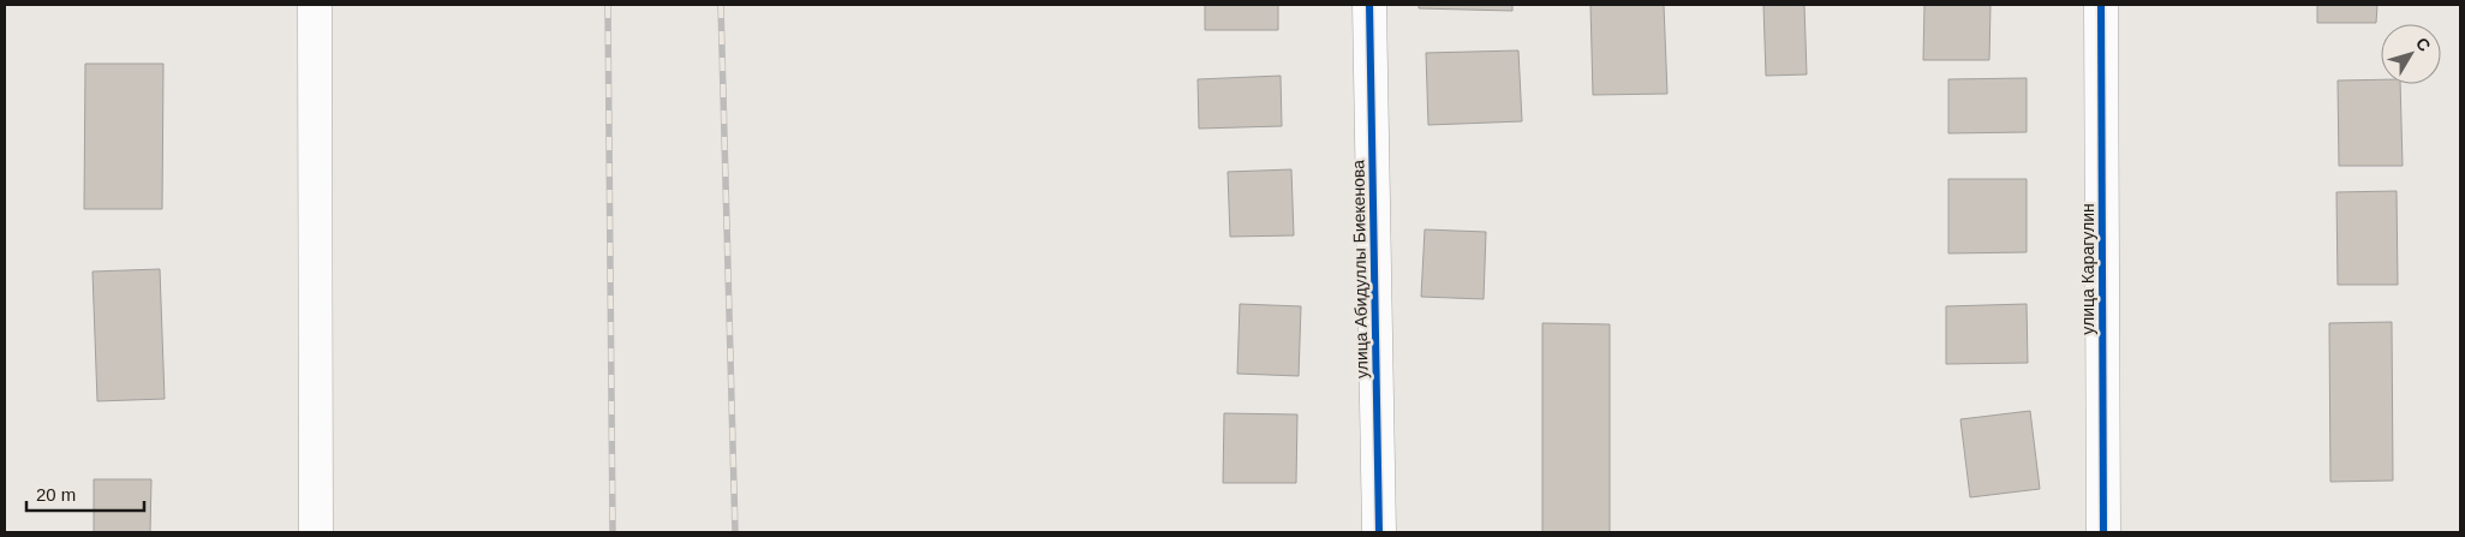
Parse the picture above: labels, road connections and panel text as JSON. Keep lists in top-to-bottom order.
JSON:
{
  "streets": {
    "street": ["улица Абидуллы Биекенова", "улица Карагулин"]
  },
  "scale_bar": "20 m",
  "north": "top right"
}
